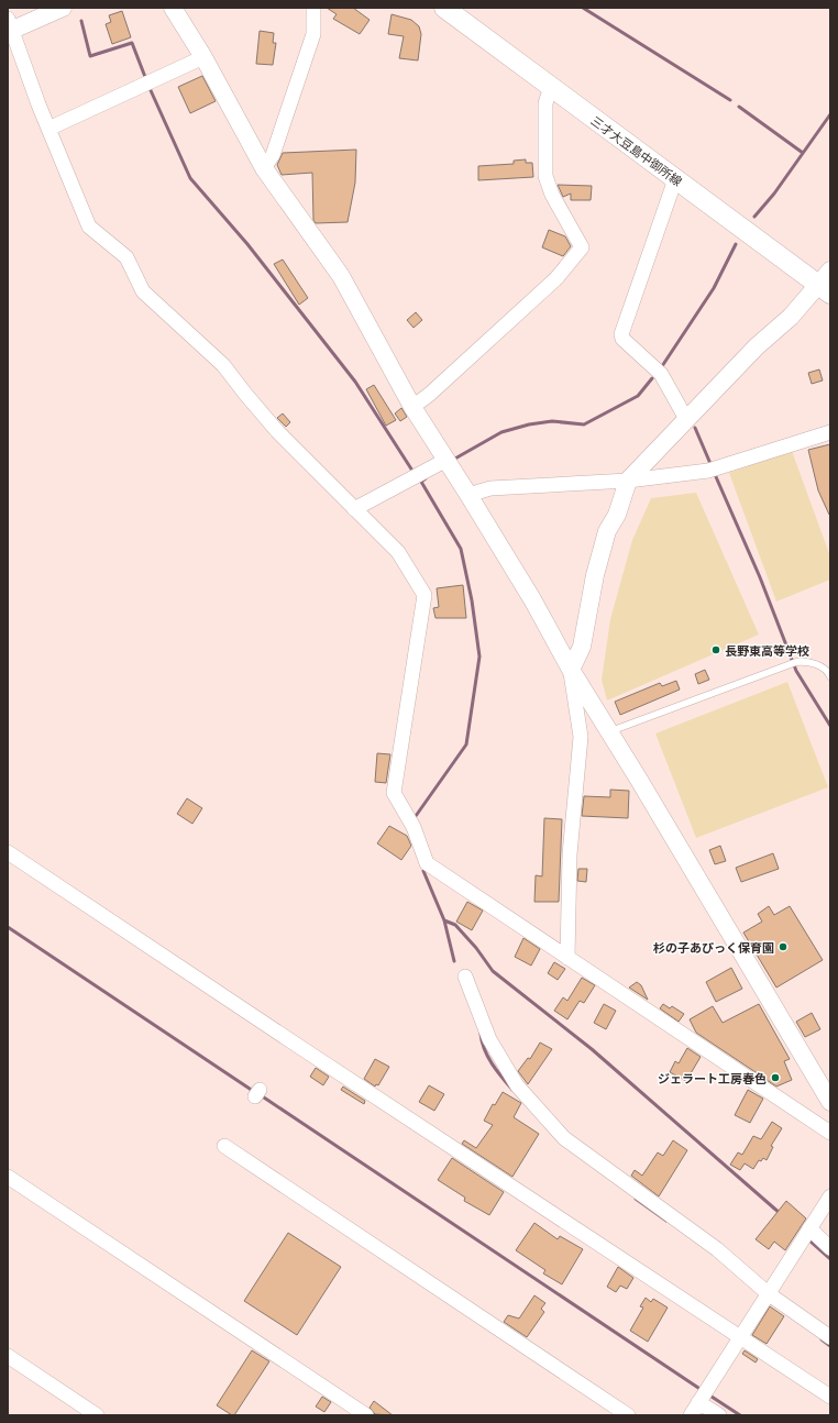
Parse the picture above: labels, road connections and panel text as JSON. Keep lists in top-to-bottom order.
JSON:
{
  "streets": {
    "main road": ["三才大豆島中御所線"]
  },
  "places": ["長野東高等学校", "杉の子あぴっく保育園", "ジェラート工房春色"]
}
